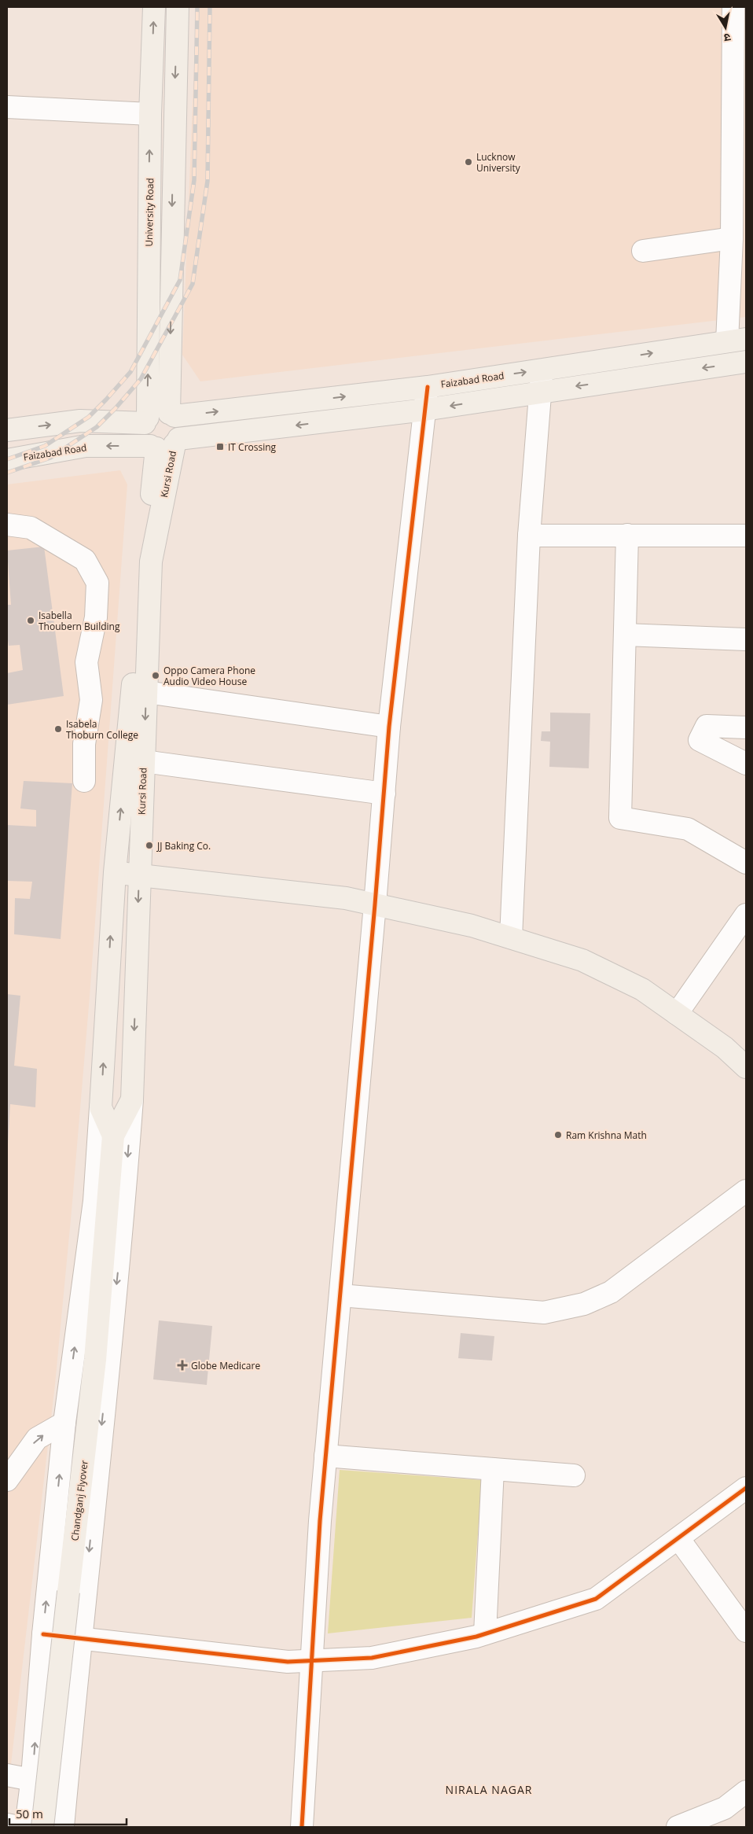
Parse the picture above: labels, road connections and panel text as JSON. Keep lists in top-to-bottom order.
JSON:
{
  "streets": {
    "main road": [
      "University Road",
      "Faizabad Road",
      "Kursi Road",
      "Chandganj Flyover"
    ]
  },
  "crossings": [
    ["University Road", "Faizabad Road"],
    ["University Road", "Kursi Road"],
    ["Faizabad Road", "Kursi Road"],
    ["Kursi Road", "Chandganj Flyover"]
  ],
  "districts": ["NIRALA NAGAR"],
  "places": {
    "other": [
      "Lucknow University",
      "Isabella Thoubern Building",
      "Oppo Camera Phone Audio Video House",
      "Isabela Thoburn College",
      "JJ Baking Co.",
      "Ram Krishna Math"
    ],
    "transit": ["IT Crossing"],
    "health": ["Globe Medicare"]
  },
  "scale_bar": "50 m",
  "north": "bottom"
}
